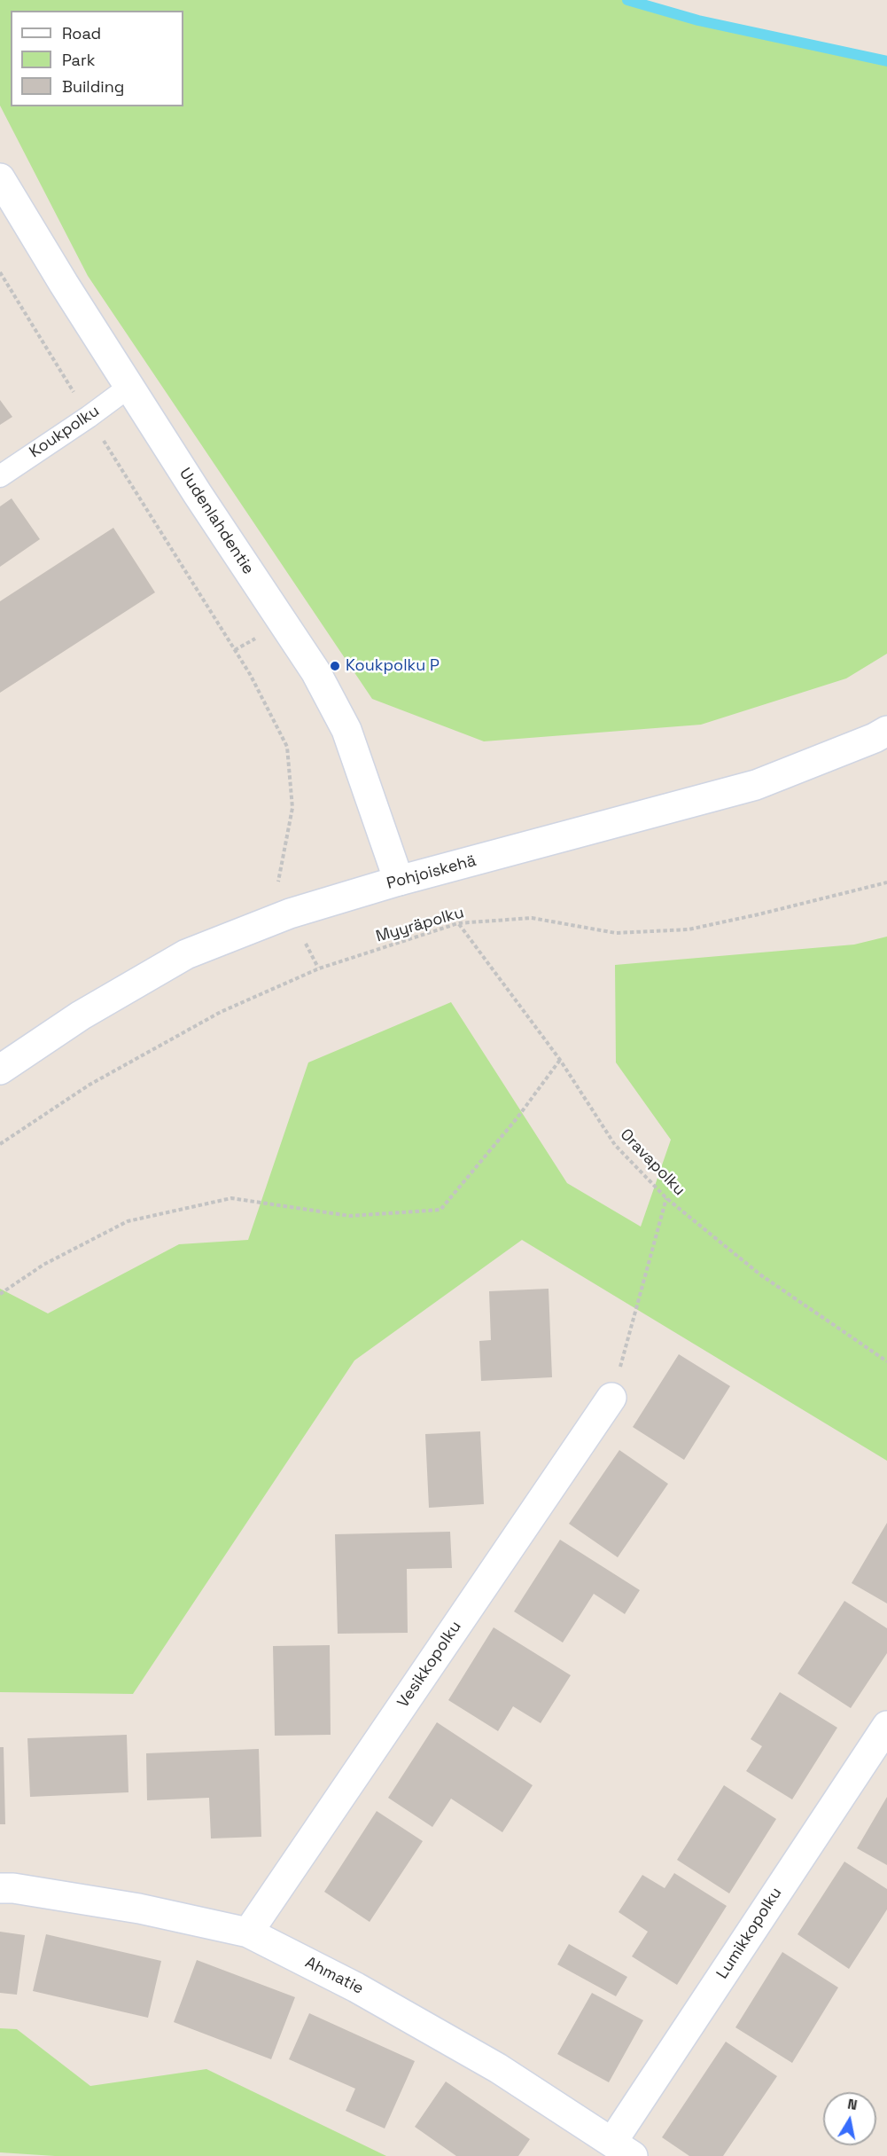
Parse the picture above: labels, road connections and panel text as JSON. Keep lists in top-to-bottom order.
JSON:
{
  "streets": {
    "street": [
      "Uudenlahdentie",
      "Pohjoiskehä",
      "Vesikkopolku",
      "Lumikkopolku",
      "Ahmatie"
    ],
    "lane": ["Koukpolku"],
    "path": ["Myyräpolku", "Oravapolku"]
  },
  "crossings": [
    ["Koukpolku", "Uudenlahdentie"],
    ["Uudenlahdentie", "Pohjoiskehä"],
    ["Myyräpolku", "Oravapolku"],
    ["Vesikkopolku", "Ahmatie"],
    ["Lumikkopolku", "Ahmatie"]
  ],
  "places": ["Koukpolku P"],
  "legend": ["Road", "Park", "Building"],
  "north": "top"
}
